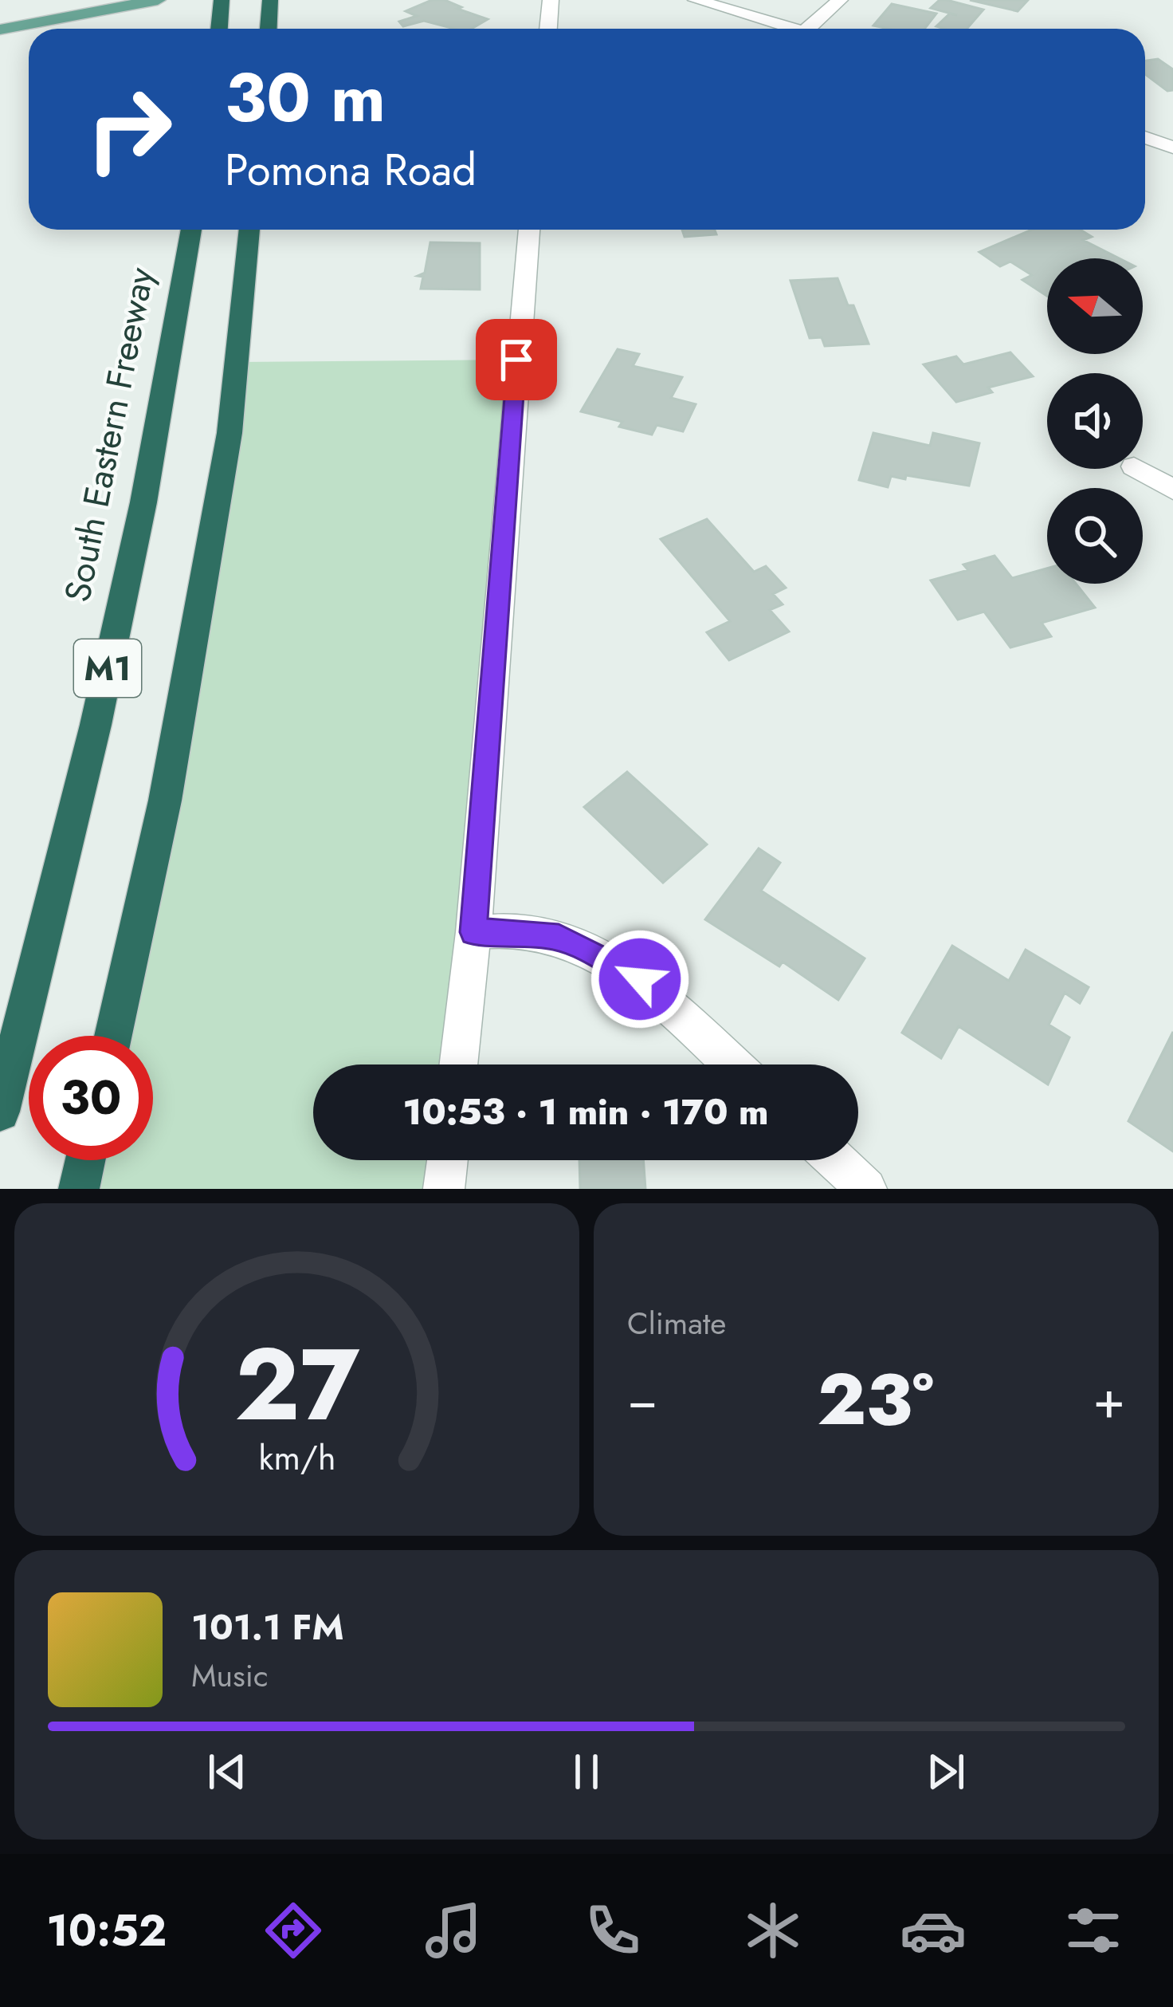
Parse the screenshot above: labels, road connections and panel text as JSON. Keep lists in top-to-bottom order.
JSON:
{
  "streets": {
    "highway": ["South Eastern Freeway", "M1"]
  },
  "north": "left",
  "page": {
    "turn": ["30 m", "Pomona Road"],
    "limit": "30",
    "trip": "10:53 · 1 min · 170 m",
    "tile": "Climate",
    "heat": ["−", "23°", "+"],
    "song": ["101.1 FM", "Music"],
    "tabs": "10:52",
    "gauge": ["27", "km/h"]
  }
}
